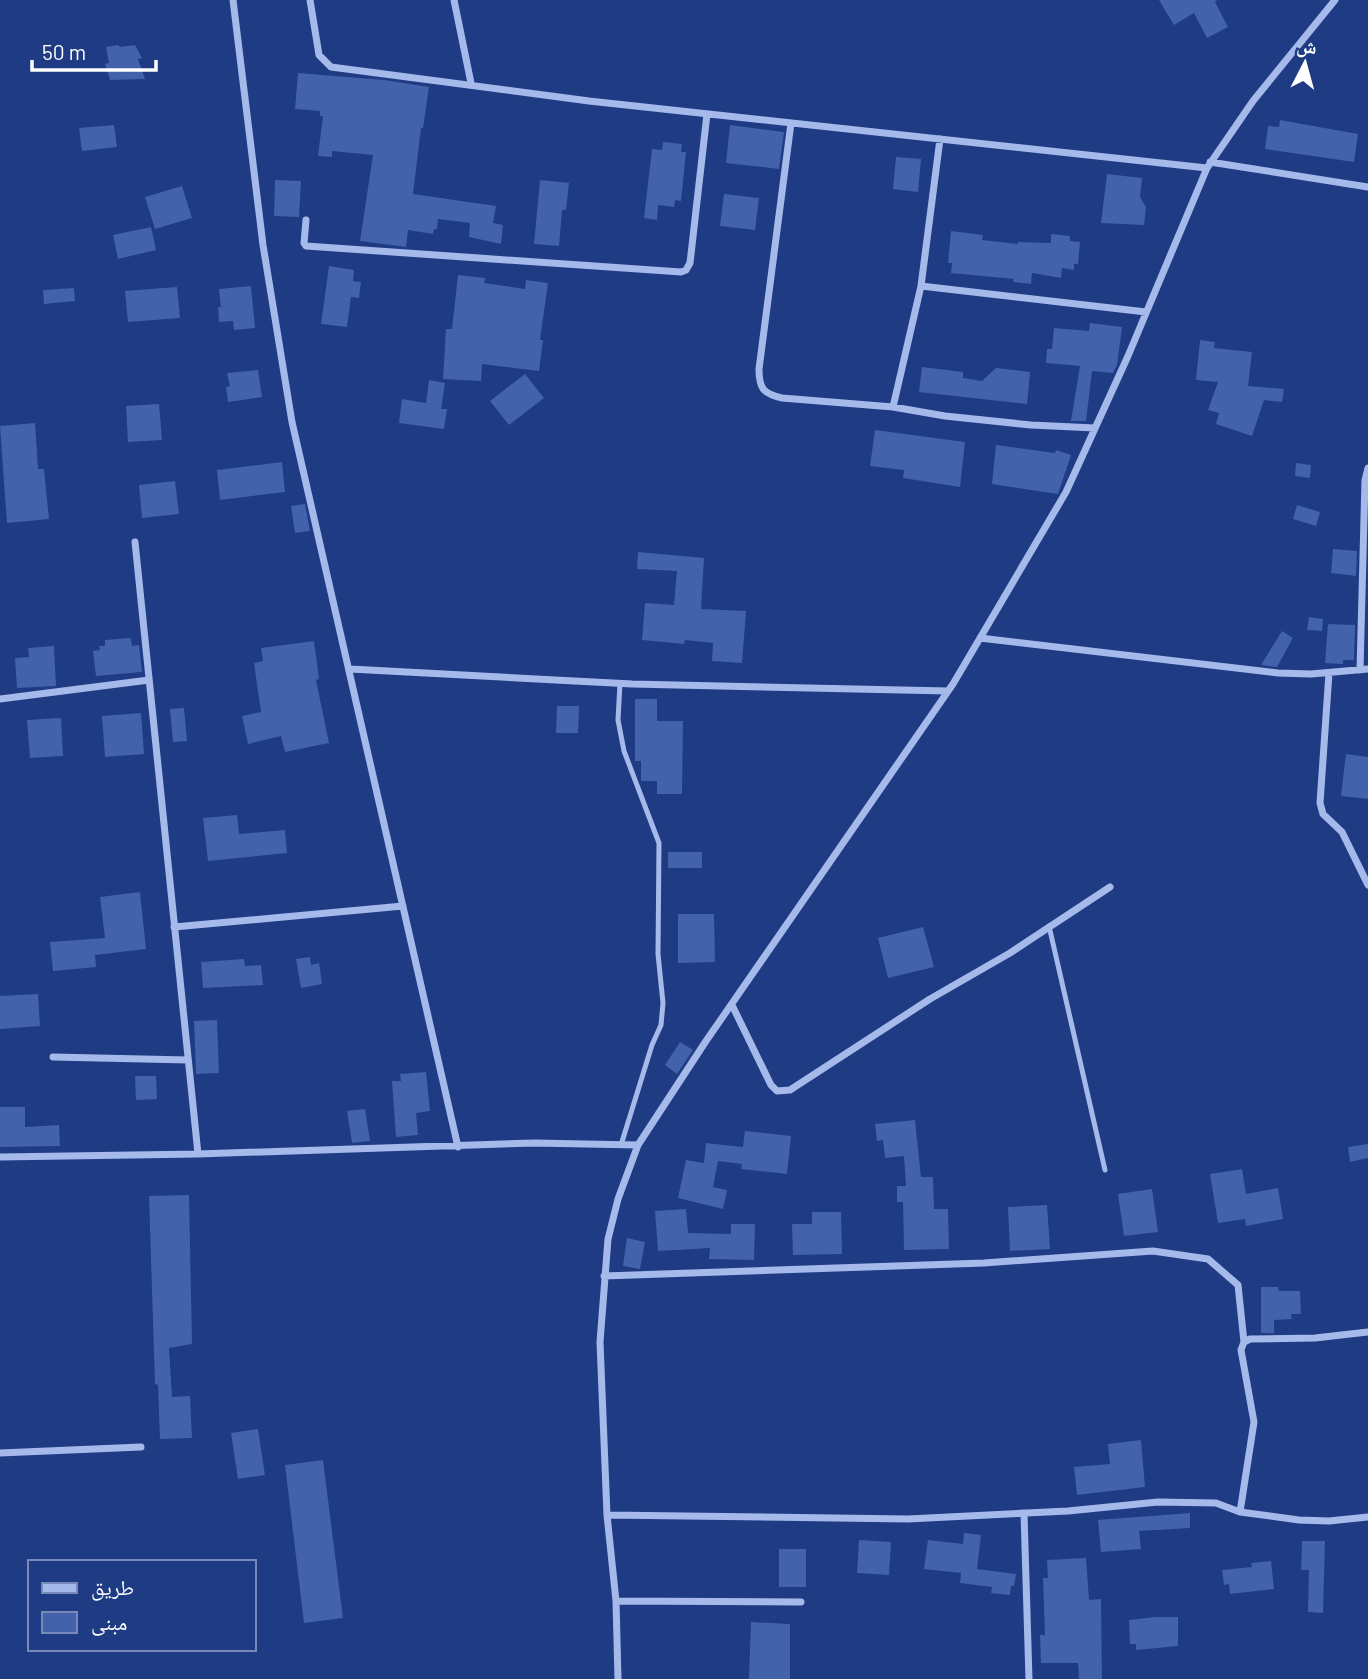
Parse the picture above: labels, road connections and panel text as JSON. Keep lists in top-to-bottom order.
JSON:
{
  "legend": ["طريق", "مبنى"],
  "scale_bar": "50 m",
  "north": "top"
}
